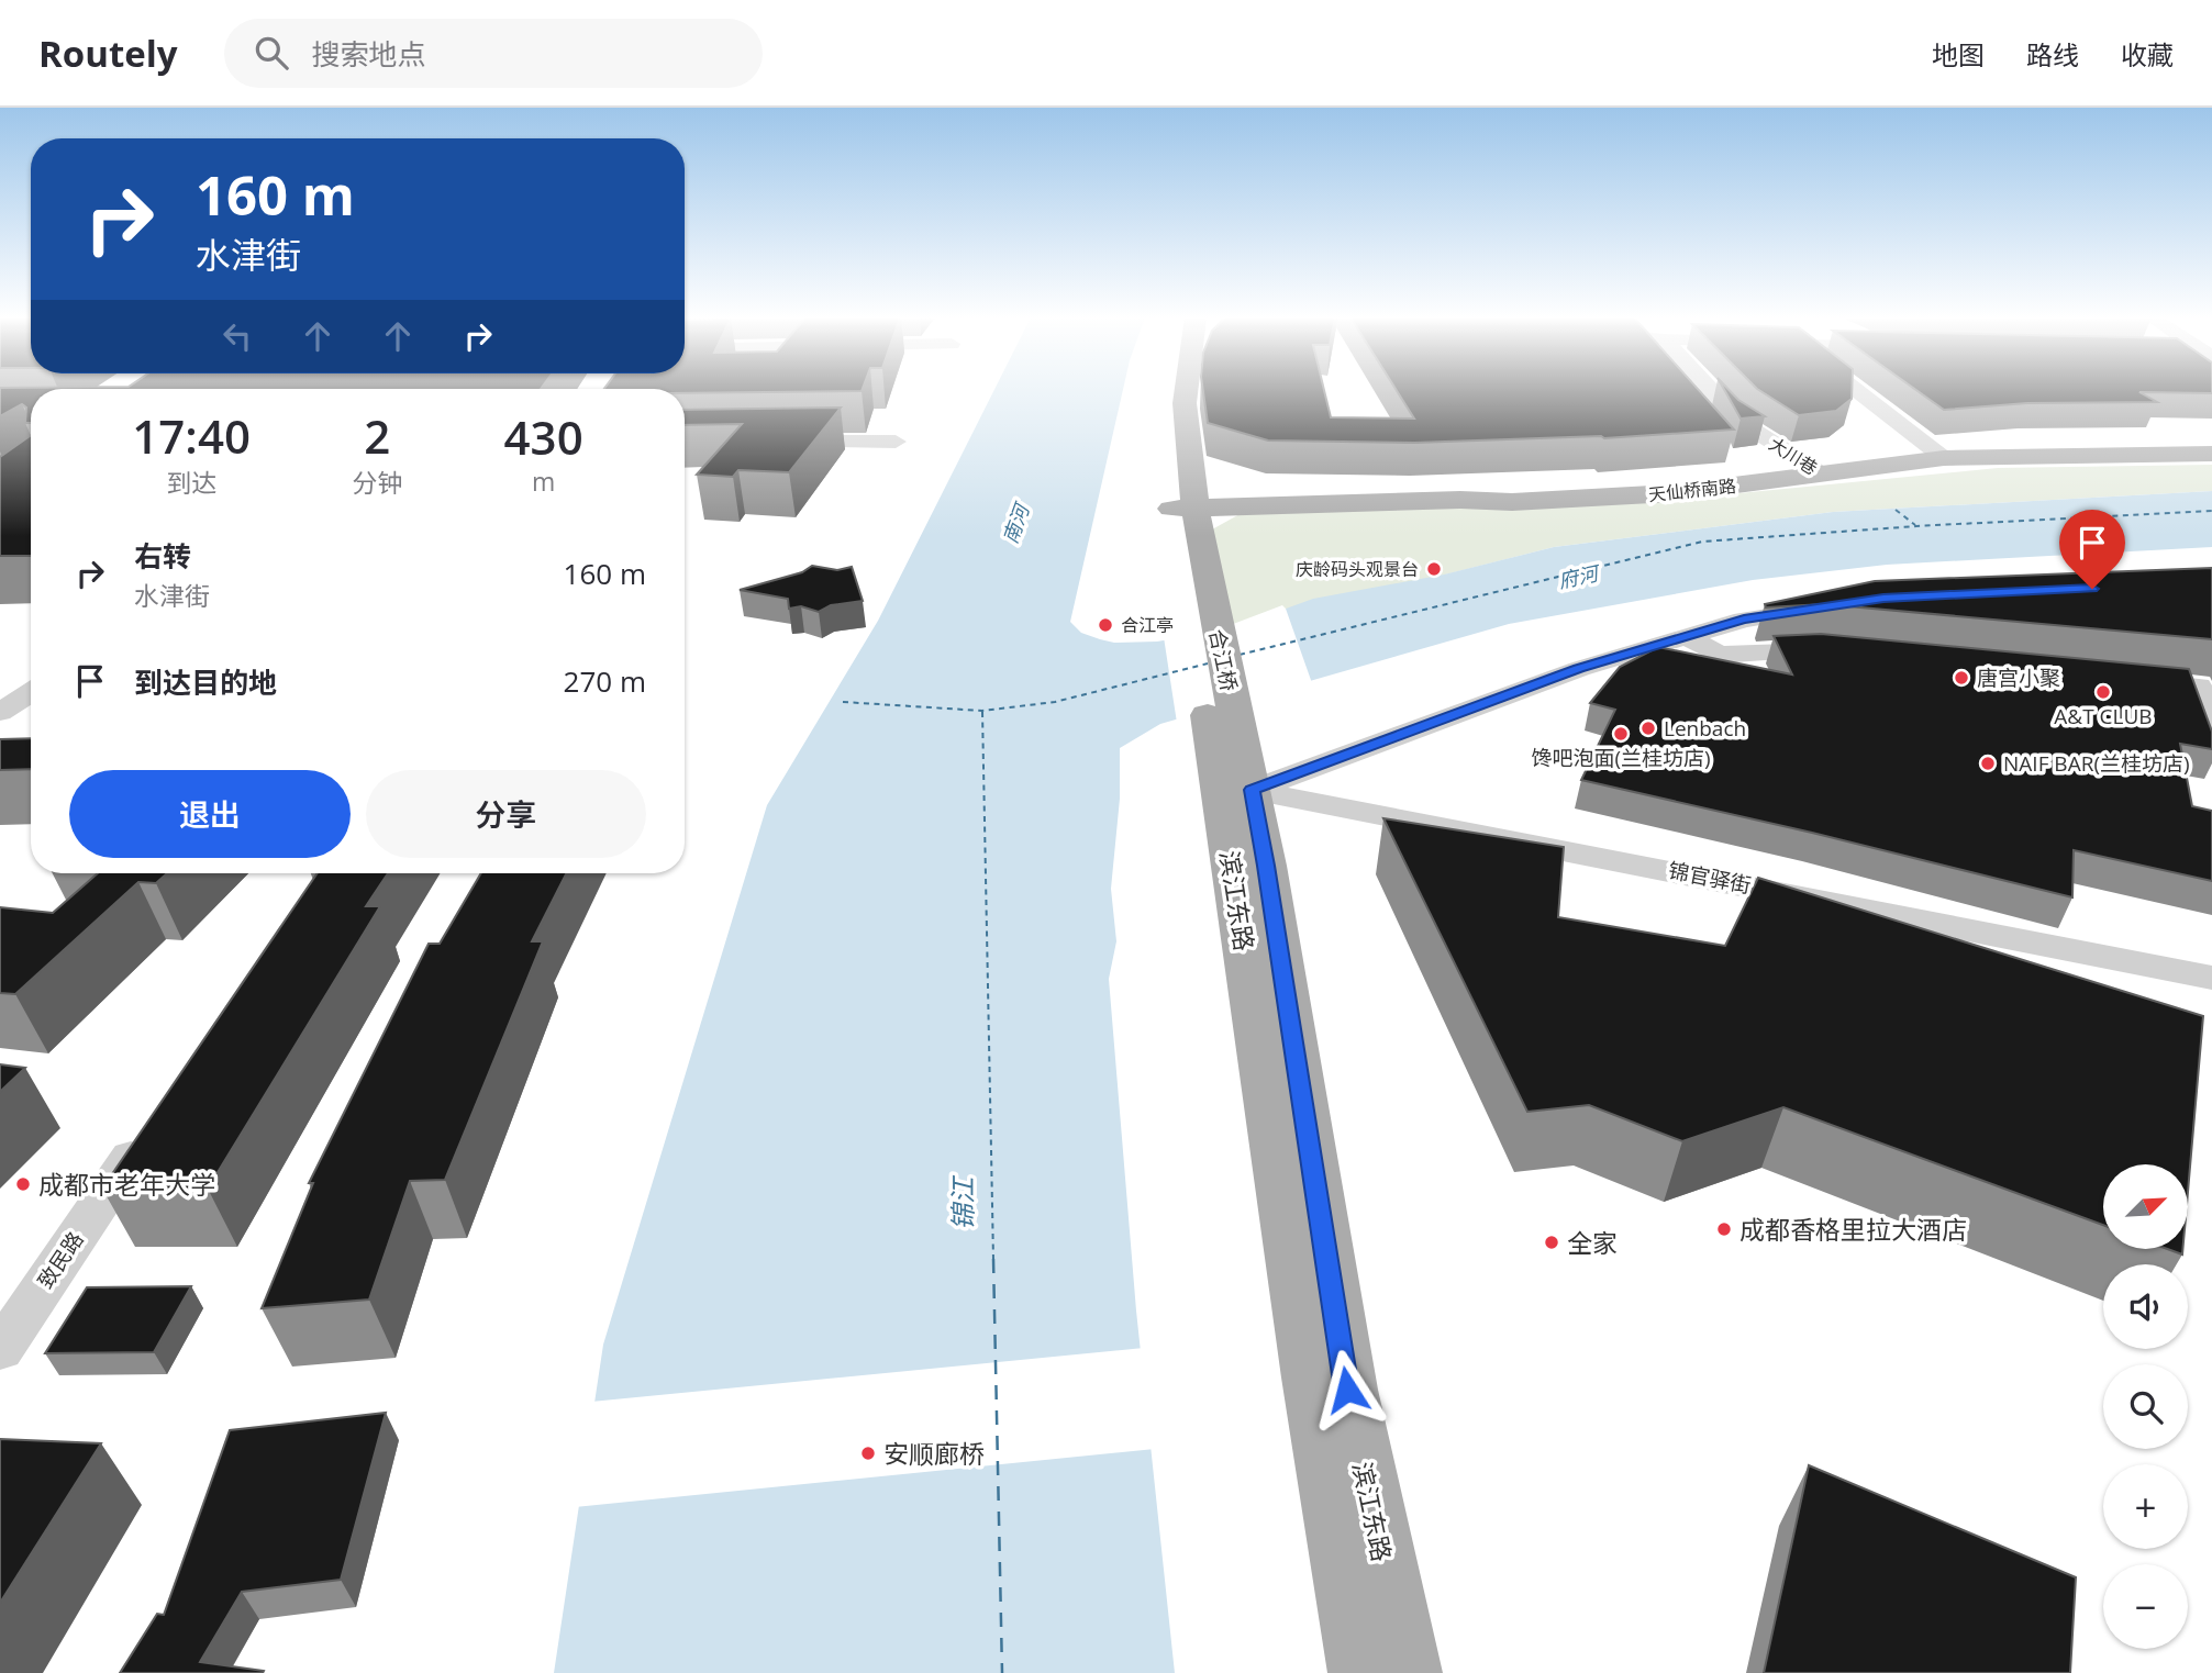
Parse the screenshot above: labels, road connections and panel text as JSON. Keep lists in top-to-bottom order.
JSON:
{
  "streets": {
    "main road": ["天仙桥南路", "合江桥", "滨江东路"],
    "street": ["大川巷", "锦官驿街", "致民路"]
  },
  "crossings": [
    ["大川巷", "天仙桥南路"],
    ["天仙桥南路", "合江桥"],
    ["合江桥", "滨江东路"],
    ["锦官驿街", "滨江东路"]
  ],
  "water": ["南河", "府河", "锦江"],
  "places": [
    "庆龄码头观景台",
    "合江亭",
    "唐宫小聚",
    "A&T CLUB",
    "Lenbach",
    "馋吧泡面(兰桂坊店)",
    "NAIF BAR(兰桂坊店)",
    "成都市老年大学",
    "成都香格里拉大酒店",
    "全家",
    "安顺廊桥"
  ],
  "north": "top right",
  "page": {
    "header": "Routely",
    "search": "搜索地点",
    "nav": ["地图", "路线", "收藏"],
    "turn": ["160 m", "水津街"],
    "eta": [
      "17:40",
      "到达",
      "2",
      "分钟",
      "430",
      "m"
    ],
    "list": [
      {
        "name": "右转",
        "note": "水津街",
        "value": "160 m"
      },
      {
        "name": "到达目的地",
        "value": "270 m"
      }
    ],
    "buttons": ["退出", "分享"],
    "map_buttons": ["+", "−"]
  }
}
